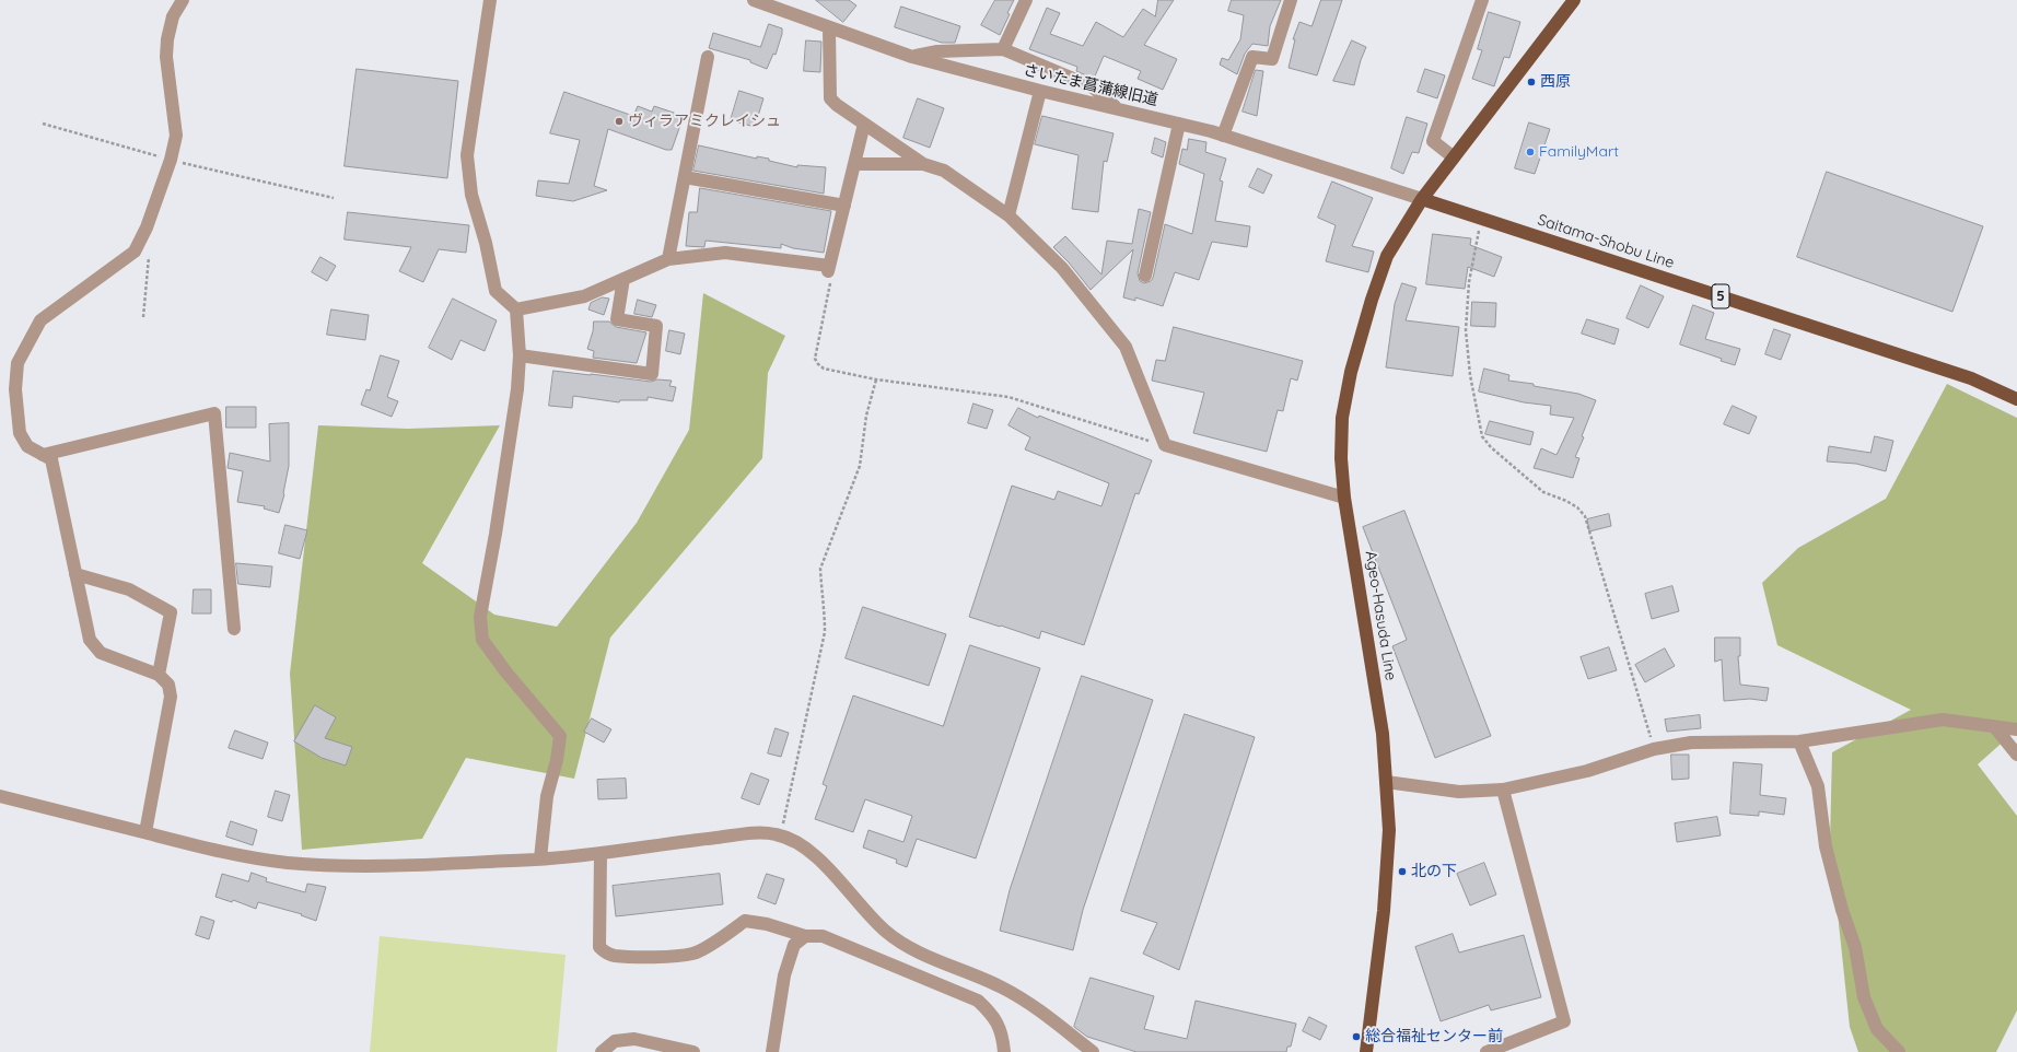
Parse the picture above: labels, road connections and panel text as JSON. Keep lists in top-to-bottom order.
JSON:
{
  "streets": {
    "main road": ["Saitama-Shobu Line", "5", "Ageo-Hasuda Line"],
    "street": ["さいたま菖蒲線旧道"]
  },
  "crossings": [
    ["さいたま菖蒲線旧道", "Saitama-Shobu Line"],
    ["さいたま菖蒲線旧道", "Ageo-Hasuda Line"],
    ["Saitama-Shobu Line", "Ageo-Hasuda Line"]
  ],
  "places": [
    "西原",
    "ヴィラアミクレイシュ",
    "FamilyMart",
    "北の下",
    "総合福祉センター前"
  ]
}
